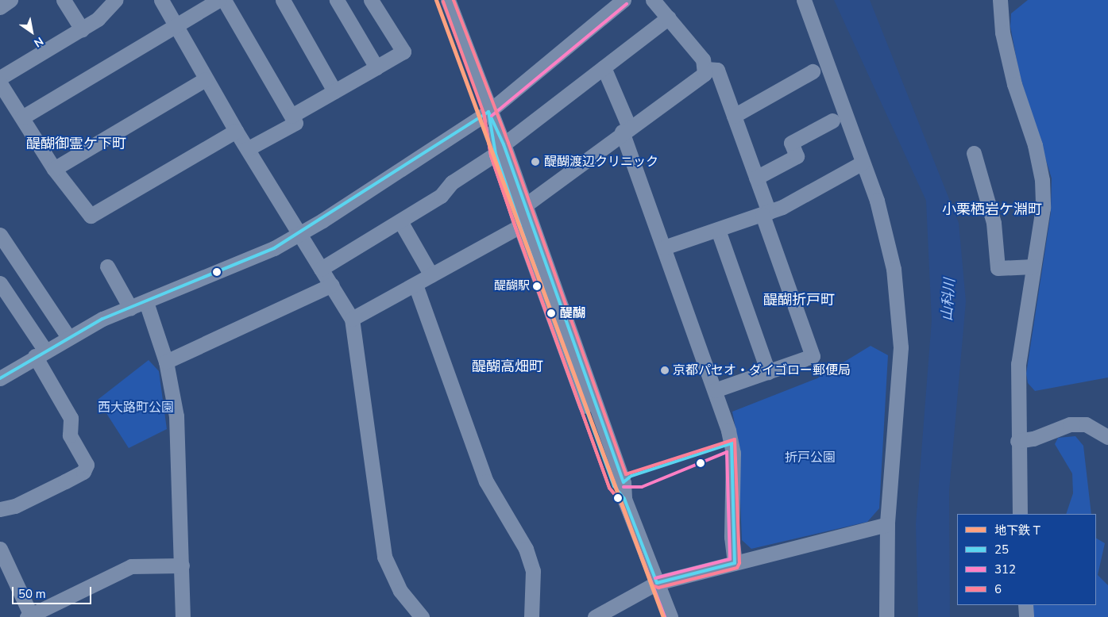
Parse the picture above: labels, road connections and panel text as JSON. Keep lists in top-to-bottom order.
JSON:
{
  "districts": [
    "醍醐御霊ケ下町",
    "小栗栖岩ケ淵町",
    "醍醐折戸町",
    "醍醐高畑町"
  ],
  "water": ["山科川"],
  "parks": ["西大路町公園", "折戸公園"],
  "places": [
    "醍醐渡辺クリニック",
    "醍醐駅",
    "醍醐",
    "京都パセオ・ダイゴロー郵便局"
  ],
  "lines": [
    "metro line T",
    "transit line 6",
    "transit line 312",
    "transit line 25"
  ],
  "legend": [
    "地下鉄 T",
    "25",
    "312",
    "6"
  ],
  "scale_bar": "50 m",
  "north": "bottom right"
}
